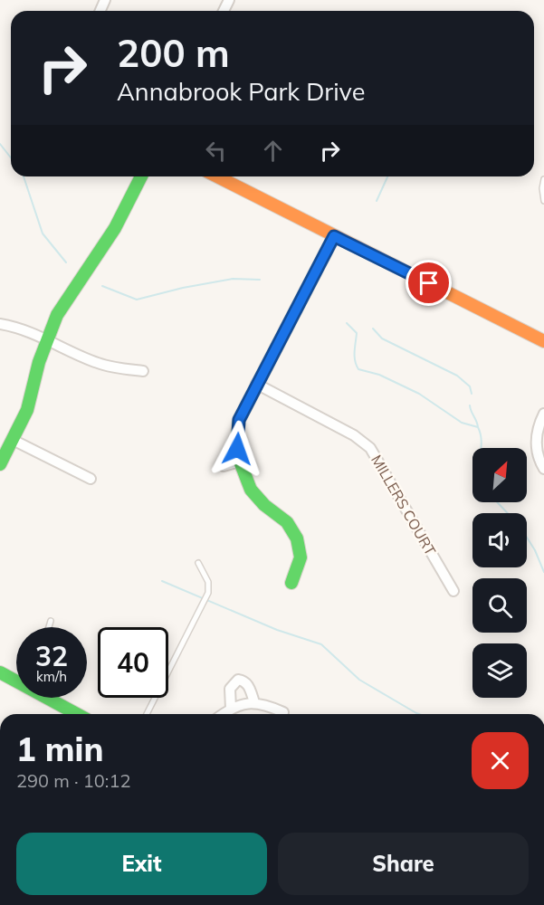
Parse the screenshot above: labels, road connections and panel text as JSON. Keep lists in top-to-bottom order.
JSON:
{
  "streets": {
    "street": ["MILLERS COURT"]
  },
  "north": "top right",
  "page": {
    "turn": ["200 m", "Annabrook Park Drive"],
    "speed": "32 km/h",
    "limit": "40",
    "heading": ["1 min", "290 m · 10:12"],
    "buttons": ["Exit", "Share"]
  }
}
